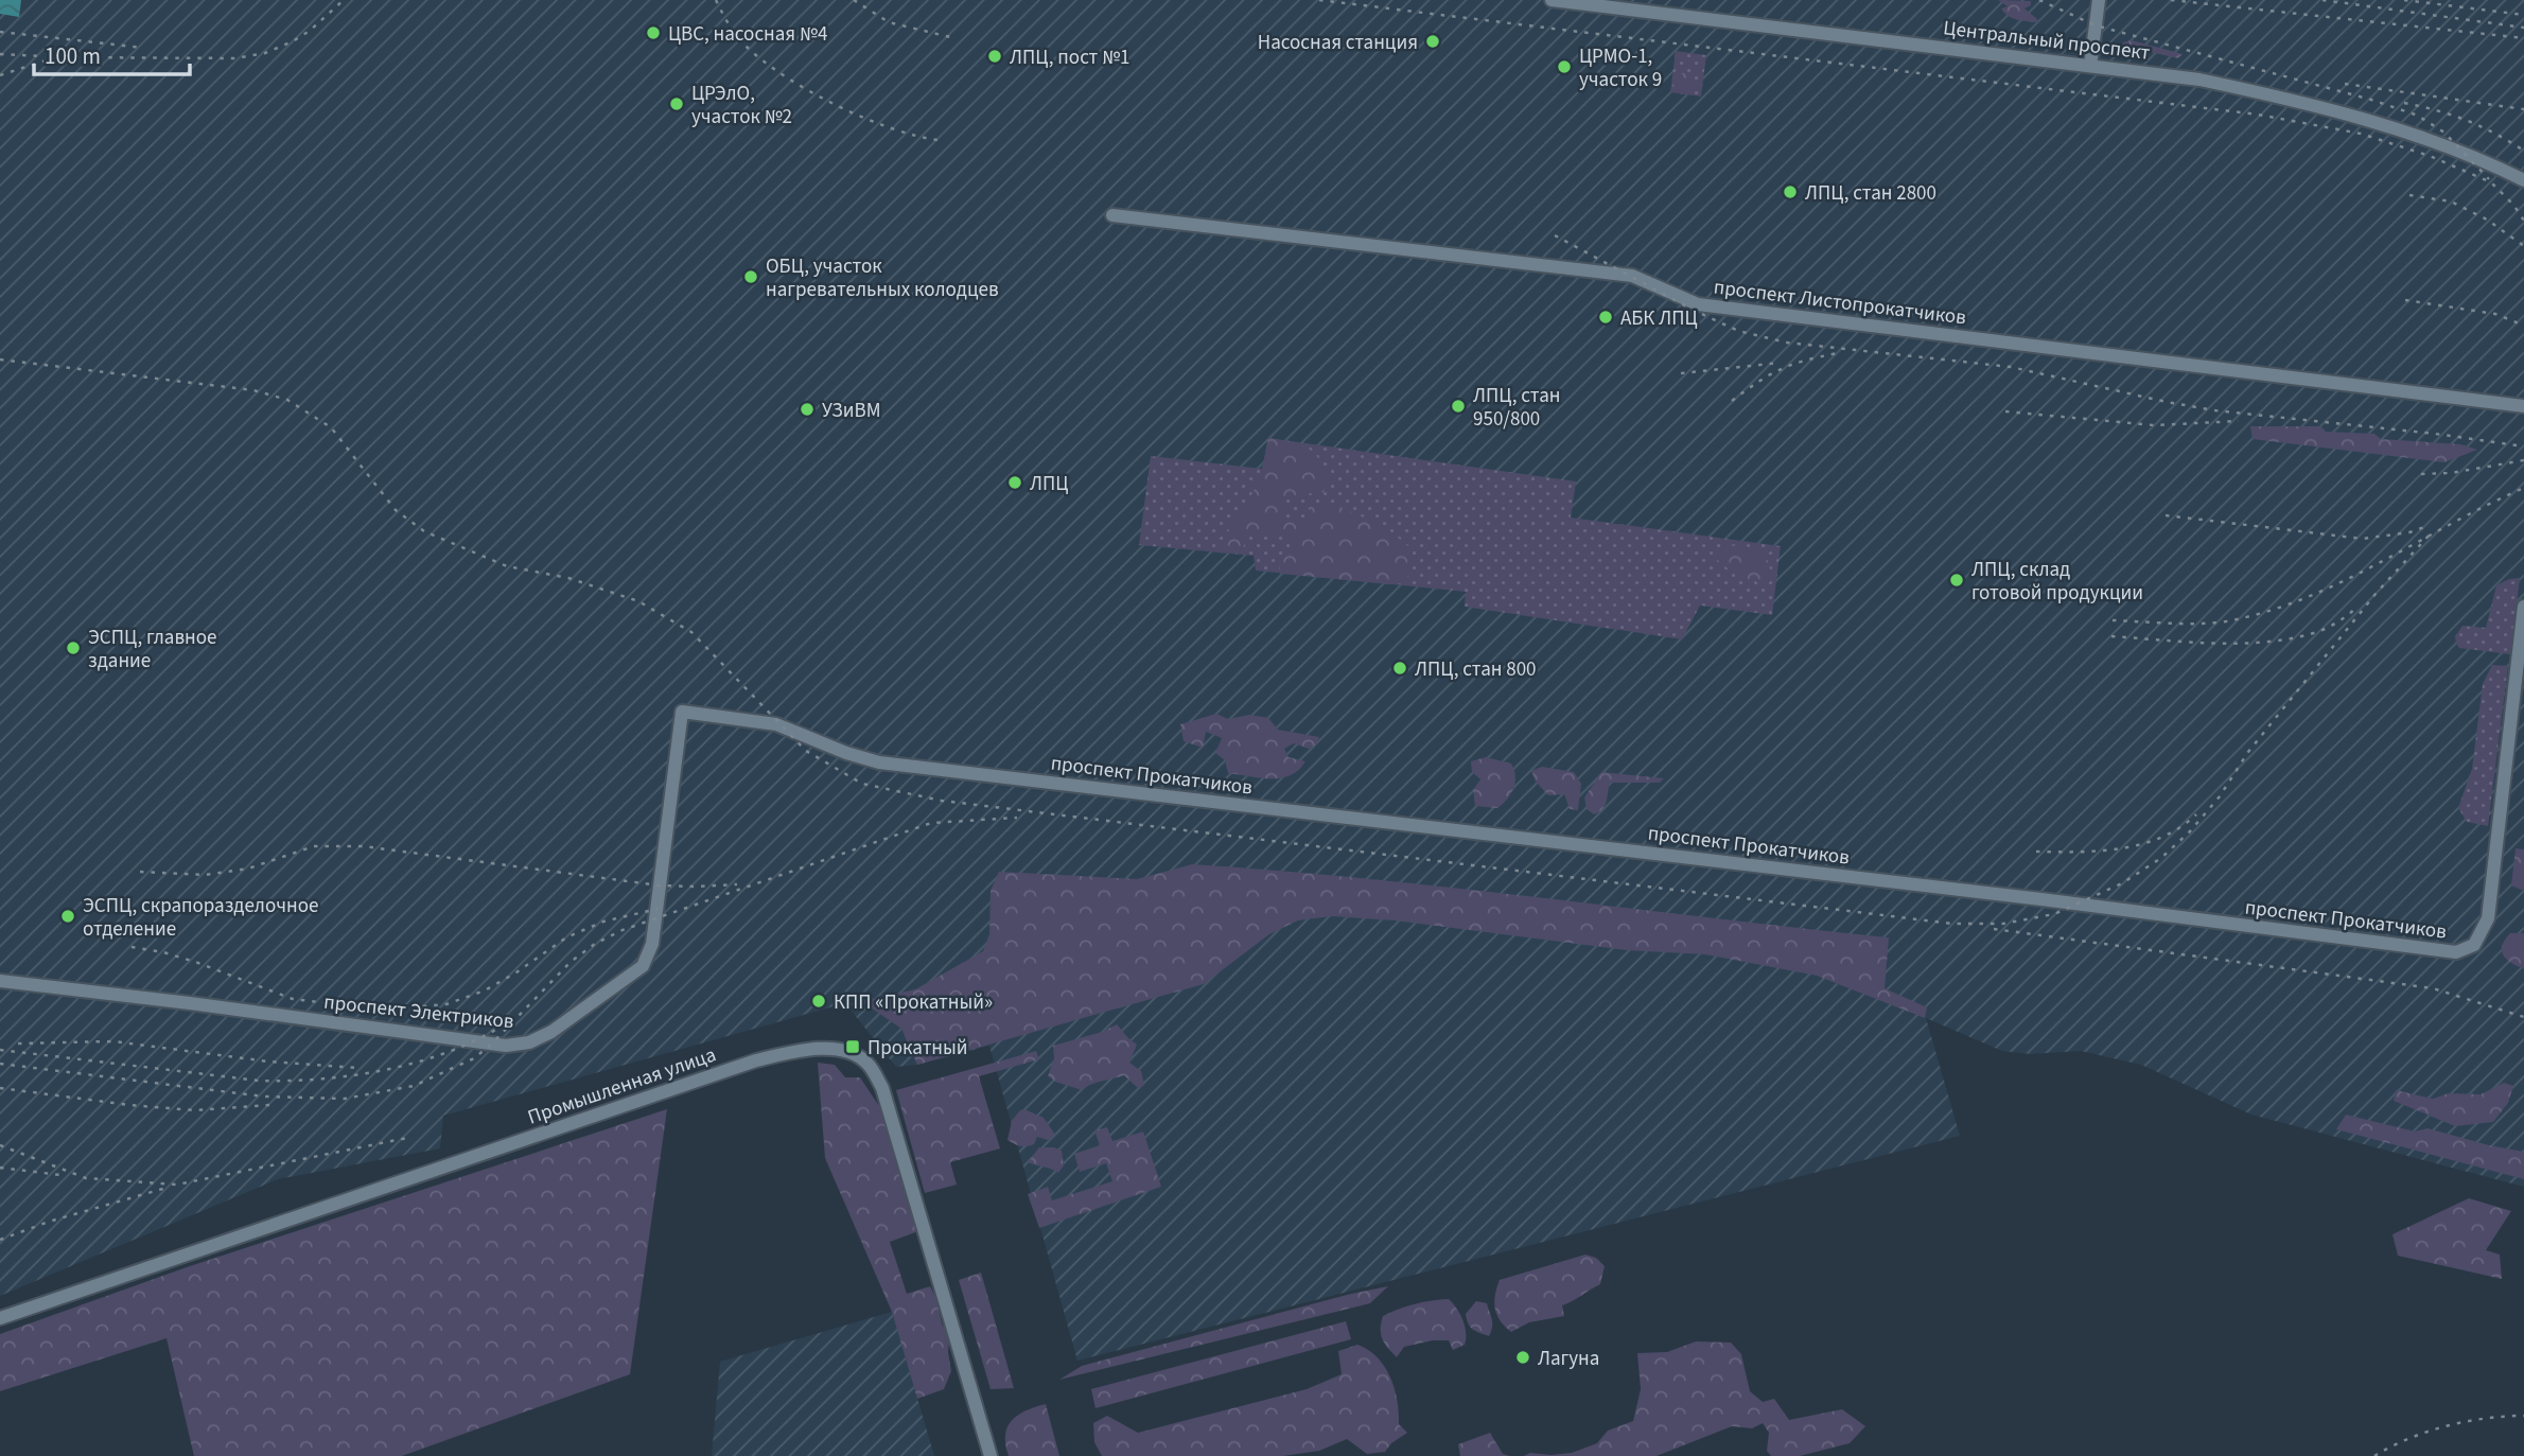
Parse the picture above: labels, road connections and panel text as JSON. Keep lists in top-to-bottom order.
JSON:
{
  "streets": {
    "street": [
      "Центральный проспект",
      "проспект Листопрокатчиков",
      "проспект Прокатчиков",
      "проспект Электриков",
      "Промышленная улица"
    ]
  },
  "crossings": [
    ["проспект Прокатчиков", "проспект Электриков"]
  ],
  "places": {
    "other": [
      "ЦВС, насосная №4",
      "Насосная станция",
      "ЛПЦ, пост №1",
      "ЦРМО-1, участок 9",
      "ЦРЭлО, участок №2",
      "ЛПЦ, стан 2800",
      "ОБЦ, участок нагревательных колодцев",
      "АБК ЛПЦ",
      "ЛПЦ, стан 950/800",
      "УЗиВМ",
      "ЛПЦ",
      "ЛПЦ, склад готовой продукции",
      "ЭСПЦ, главное здание",
      "ЛПЦ, стан 800",
      "ЭСПЦ, скрапоразделочное отделение",
      "КПП «Прокатный»",
      "Лагуна"
    ],
    "transit": ["Прокатный"]
  },
  "scale_bar": "100 m"
}
